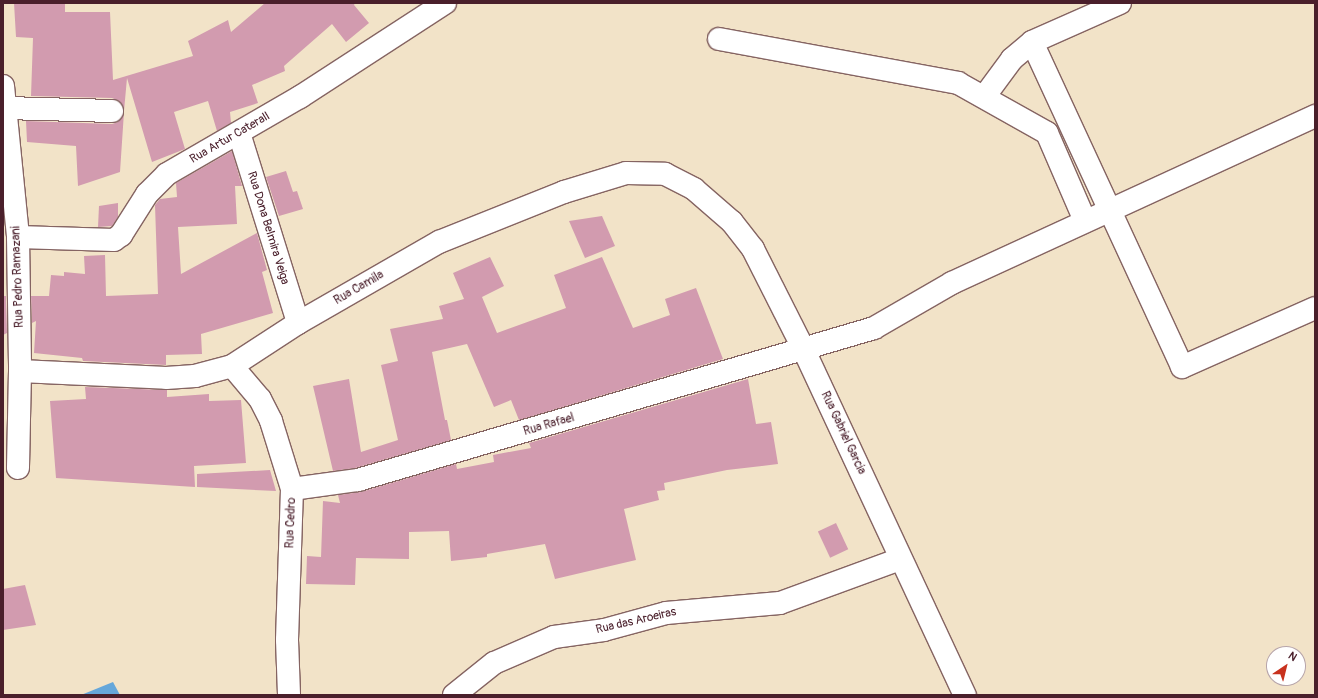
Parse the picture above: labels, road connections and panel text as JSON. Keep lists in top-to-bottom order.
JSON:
{
  "streets": {
    "street": [
      "Rua Artur Caterall",
      "Rua Dona Belmira Veiga",
      "Rua Pedro Ramazani",
      "Rua Camila",
      "Rua Rafael",
      "Rua Gabriel Garcia",
      "Rua Cedro",
      "Rua das Aroeiras"
    ]
  },
  "crossings": [
    ["Rua Artur Caterall", "Rua Dona Belmira Veiga"],
    ["Rua Artur Caterall", "Rua Pedro Ramazani"],
    ["Rua Dona Belmira Veiga", "Rua Camila"],
    ["Rua Pedro Ramazani", "Rua Camila"],
    ["Rua Camila", "Rua Gabriel Garcia"],
    ["Rua Camila", "Rua Cedro"],
    ["Rua Rafael", "Rua Gabriel Garcia"],
    ["Rua Rafael", "Rua Cedro"],
    ["Rua Gabriel Garcia", "Rua das Aroeiras"]
  ],
  "north": "top right"
}
